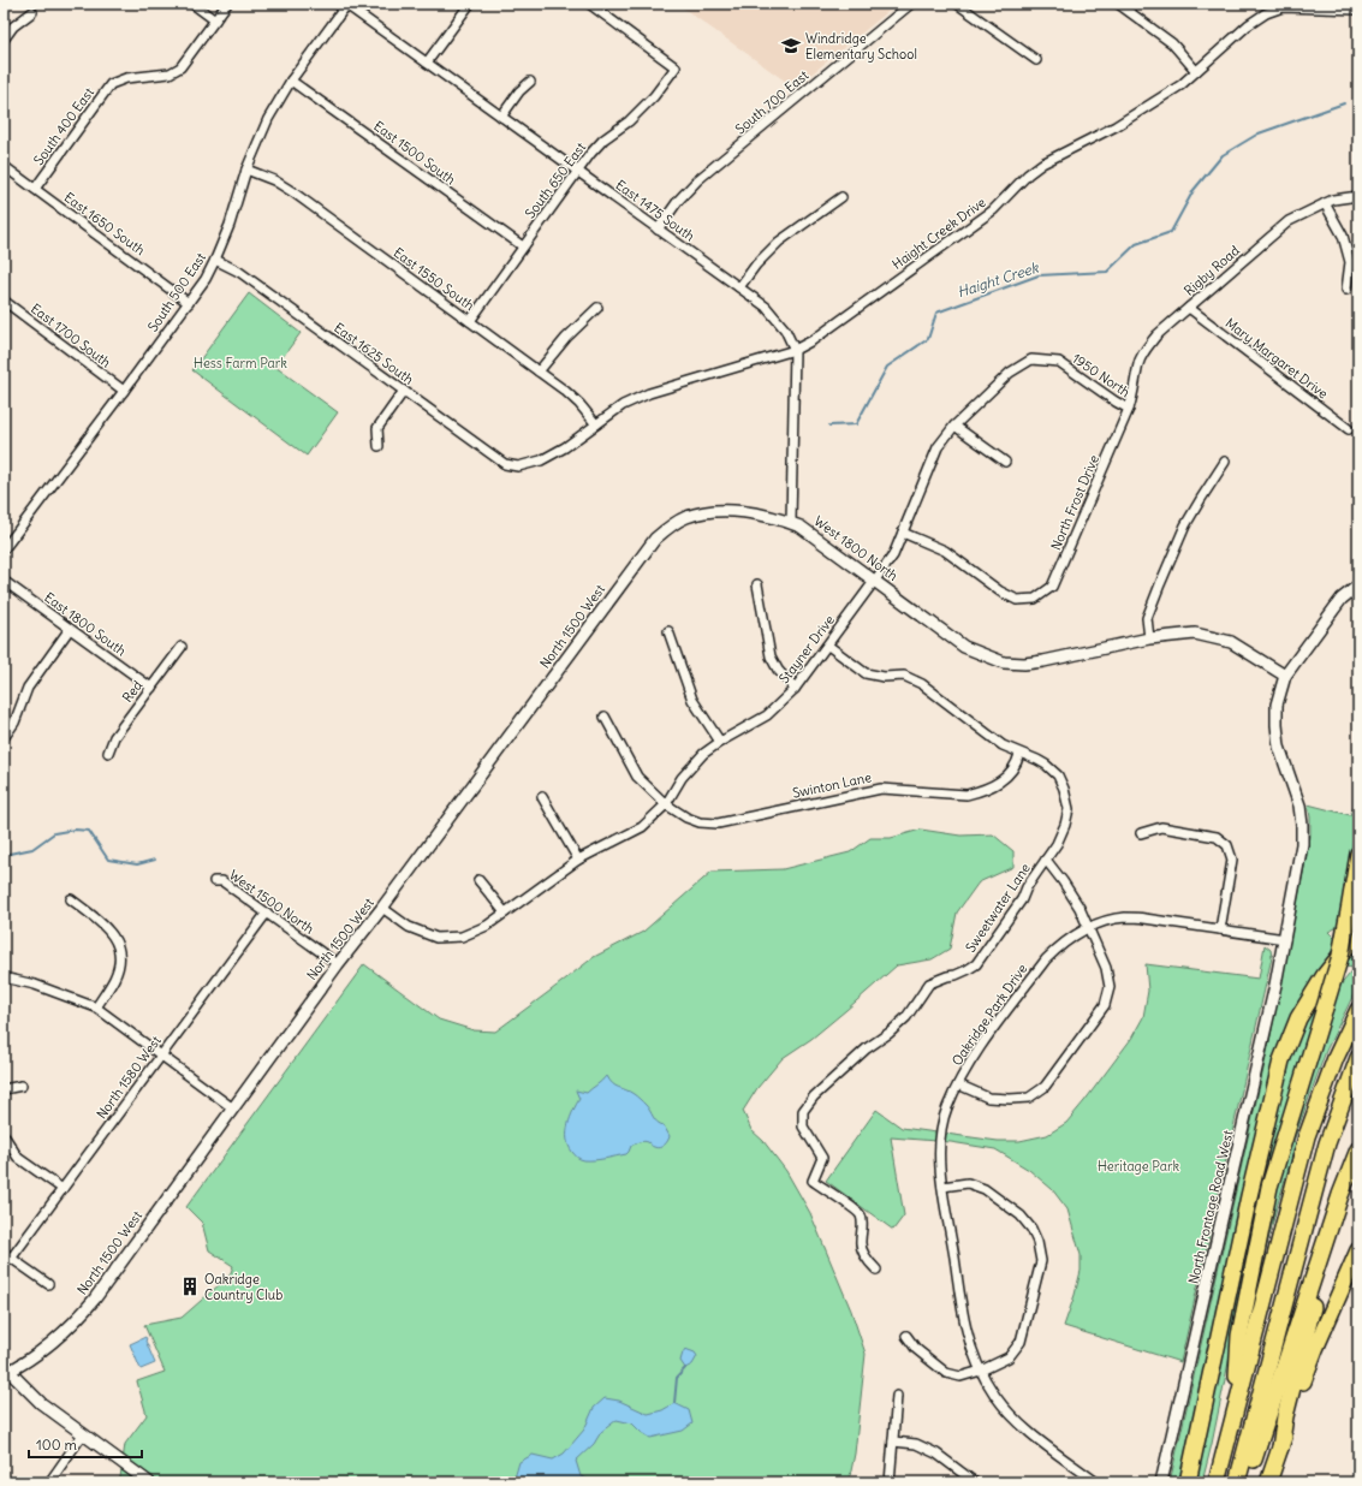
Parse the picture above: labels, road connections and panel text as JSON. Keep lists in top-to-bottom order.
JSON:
{
  "streets": {
    "street": [
      "South 700 East",
      "South 400 East",
      "East 1500 South",
      "South 650 East",
      "East 1475 South",
      "East 1650 South",
      "Haight Creek Drive",
      "Rigby Road",
      "East 1550 South",
      "South 500 East",
      "East 1700 South",
      "East 1625 South",
      "Mary Margaret Drive",
      "1950 North",
      "North Frost Drive",
      "West 1800 North",
      "East 1800 South",
      "North 1500 West",
      "Stayner Drive",
      "Red",
      "Swinton Lane",
      "West 1500 North",
      "Sweetwater Lane",
      "Oakridge Park Drive",
      "North 1580 West",
      "North Frontage Road West"
    ]
  },
  "crossings": [
    ["South 700 East", "East 1475 South"],
    ["South 400 East", "East 1650 South"],
    ["East 1500 South", "South 650 East"],
    ["East 1500 South", "South 500 East"],
    ["South 650 East", "East 1475 South"],
    ["South 650 East", "East 1550 South"],
    ["East 1475 South", "Haight Creek Drive"],
    ["East 1475 South", "South 500 East"],
    ["East 1475 South", "West 1800 North"],
    ["East 1650 South", "South 500 East"],
    ["Haight Creek Drive", "East 1550 South"],
    ["Haight Creek Drive", "East 1625 South"],
    ["Rigby Road", "Mary Margaret Drive"],
    ["Rigby Road", "1950 North"],
    ["Rigby Road", "North Frost Drive"],
    ["East 1550 South", "South 500 East"],
    ["South 500 East", "East 1700 South"],
    ["South 500 East", "East 1625 South"],
    ["1950 North", "North Frost Drive"],
    ["1950 North", "Stayner Drive"],
    ["North Frost Drive", "Stayner Drive"],
    ["West 1800 North", "North 1500 West"],
    ["West 1800 North", "Stayner Drive"],
    ["West 1800 North", "North Frontage Road West"],
    ["East 1800 South", "Red"],
    ["North 1500 West", "Stayner Drive"],
    ["North 1500 West", "West 1500 North"],
    ["Stayner Drive", "Swinton Lane"],
    ["Stayner Drive", "Sweetwater Lane"],
    ["Swinton Lane", "Sweetwater Lane"],
    ["West 1500 North", "North 1580 West"],
    ["Oakridge Park Drive", "North Frontage Road West"]
  ],
  "water": ["Haight Creek"],
  "parks": ["Hess Farm Park", "Heritage Park"],
  "places": {
    "school or university": ["Windridge Elementary School"],
    "building": ["Oakridge Country Club"]
  },
  "scale_bar": "100 m"
}
